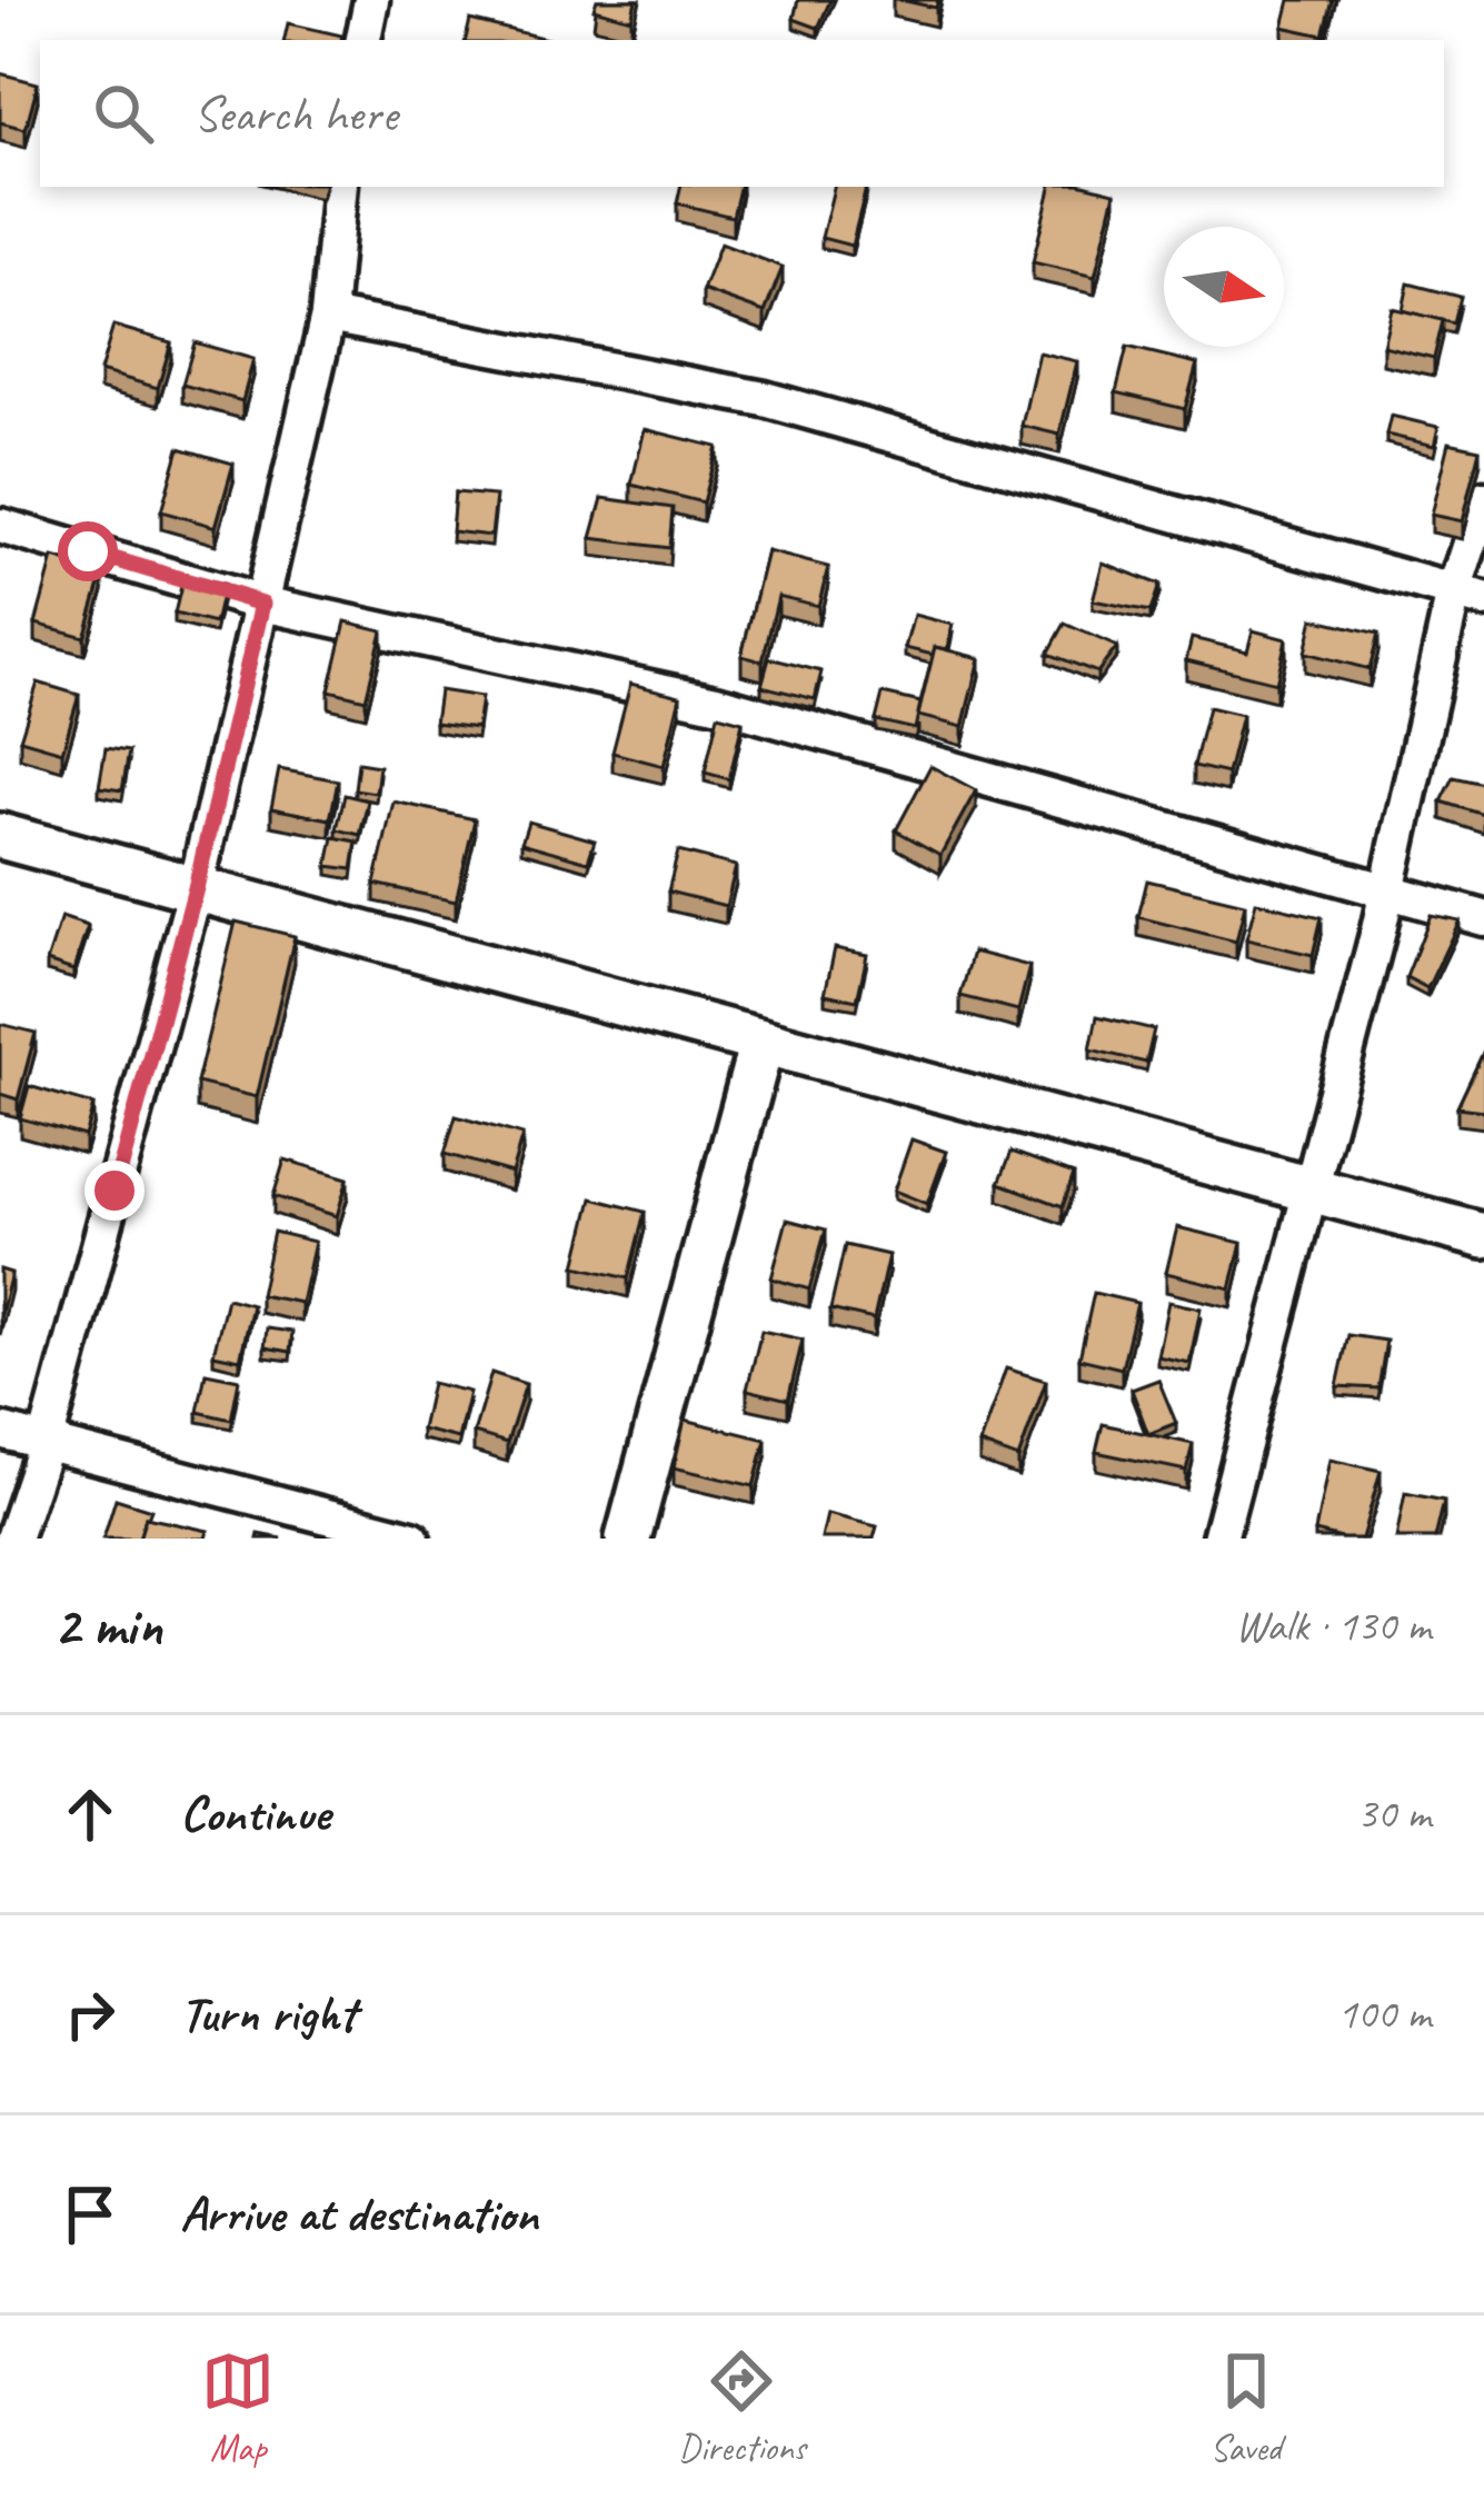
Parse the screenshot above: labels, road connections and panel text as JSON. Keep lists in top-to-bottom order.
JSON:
{
  "north": "right",
  "page": {
    "search": "Search here",
    "heading": ["2 min", "Walk · 130 m"],
    "list": [
      ["Continue", "30 m"],
      ["Turn right", "100 m"],
      "Arrive at destination"
    ],
    "nav": ["Map", "Directions", "Saved"]
  }
}
